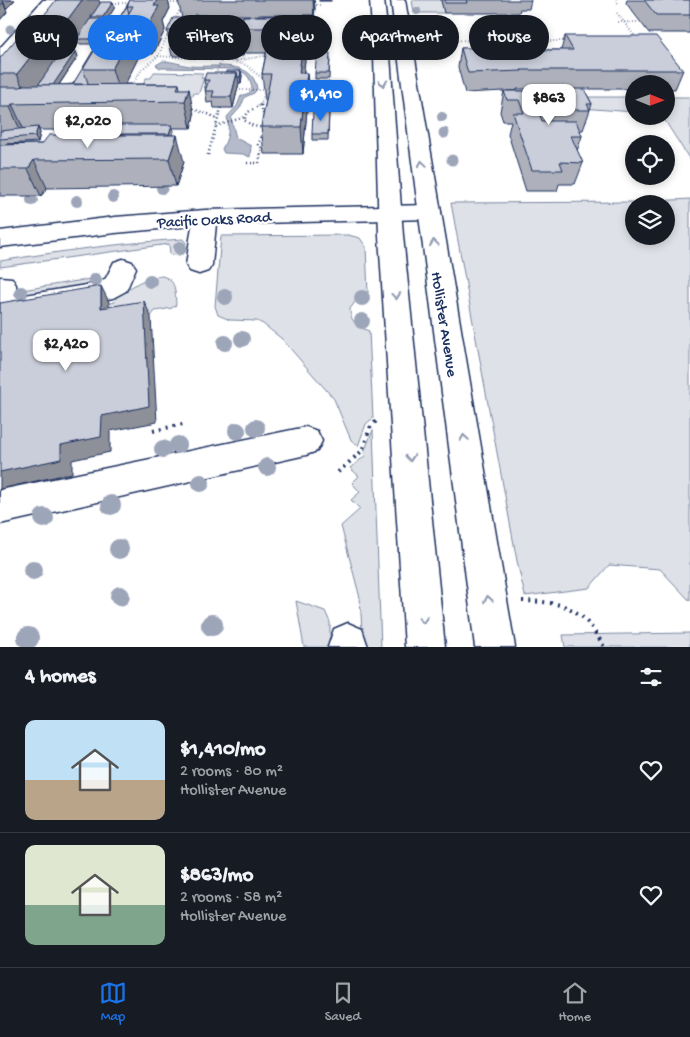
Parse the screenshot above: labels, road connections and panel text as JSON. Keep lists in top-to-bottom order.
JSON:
{
  "streets": {
    "main road": ["Pacific Oaks Road", "Hollister Avenue"]
  },
  "crossings": [
    ["Pacific Oaks Road", "Hollister Avenue"]
  ],
  "north": "right",
  "page": {
    "chip": [
      "Buy",
      "Rent",
      "Filters",
      "New",
      "Apartment",
      "House"
    ],
    "price": [
      "$1,410",
      "$863",
      "$2,020",
      "$2,420"
    ],
    "heading": "4 homes",
    "list": [
      {
        "name": "$1,410/mo",
        "note": "2 rooms · 80 m² · Hollister Avenue"
      },
      {
        "name": "$863/mo",
        "note": "2 rooms · 58 m² · Hollister Avenue"
      }
    ],
    "tabs": ["Map", "Saved", "Home"]
  }
}
